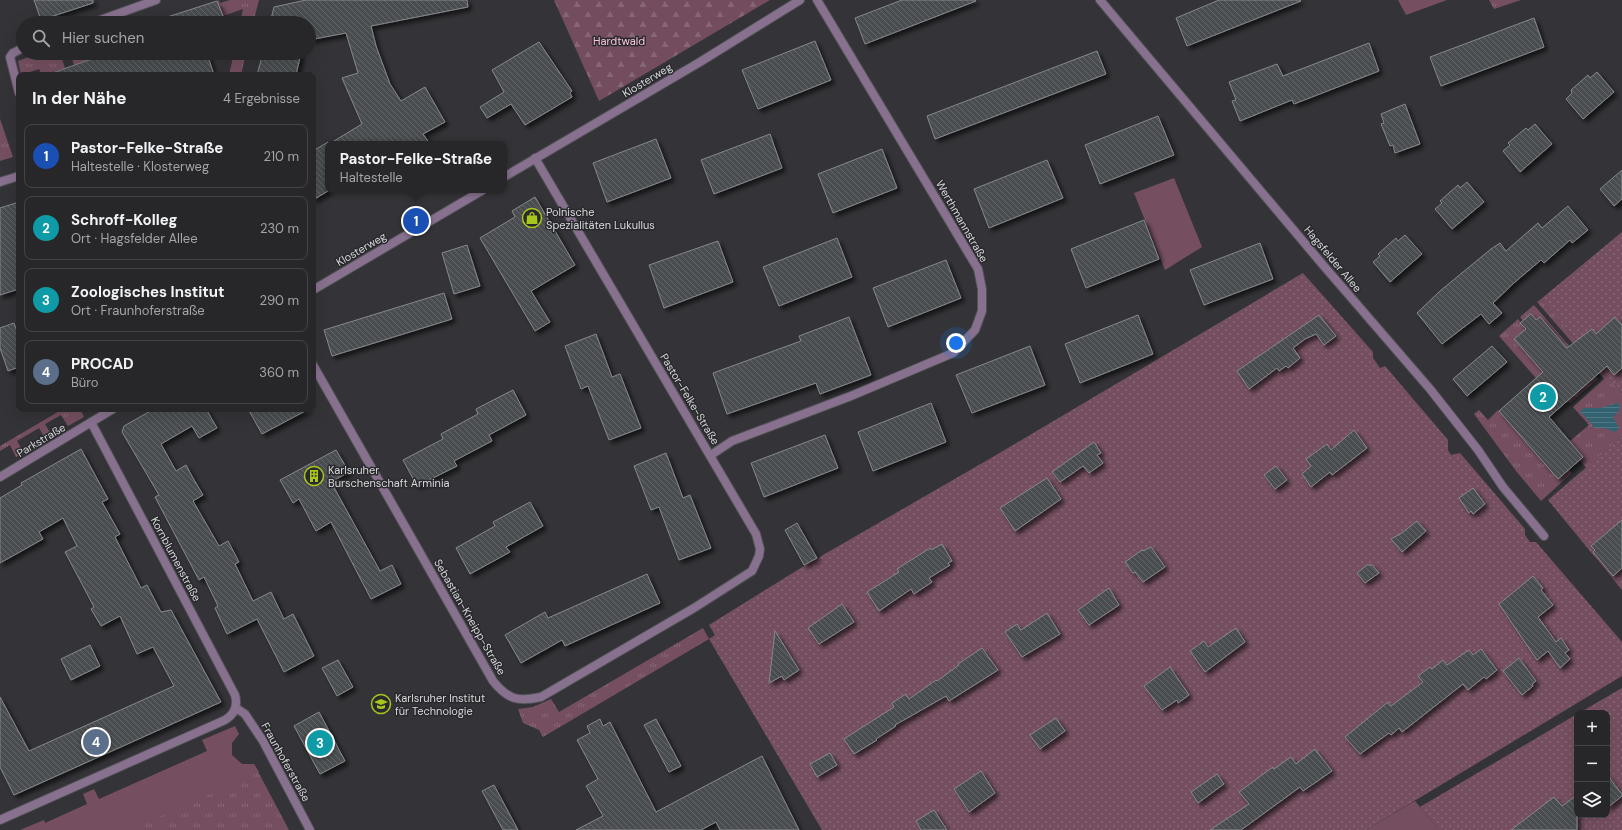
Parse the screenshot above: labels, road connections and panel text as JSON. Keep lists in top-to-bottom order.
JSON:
{
  "streets": {
    "street": [
      "Klosterweg",
      "Werthmannstraße",
      "Hagsfelder Allee",
      "Pastor-Felke-Straße",
      "Parkstraße",
      "Kornblumenstraße",
      "Sebastian-Kneipp-Straße",
      "Fraunhoferstraße"
    ]
  },
  "crossings": [
    ["Klosterweg", "Pastor-Felke-Straße"],
    ["Werthmannstraße", "Pastor-Felke-Straße"],
    ["Pastor-Felke-Straße", "Sebastian-Kneipp-Straße"],
    ["Parkstraße", "Kornblumenstraße"],
    ["Kornblumenstraße", "Fraunhoferstraße"]
  ],
  "parks": ["Hardtwald"],
  "places": {
    "shop": ["Polnische Spezialitäten Lukullus"],
    "building": ["Karlsruher Burschenschaft Arminia"],
    "school or university": ["Karlsruher Institut für Technologie"]
  },
  "page": {
    "search": "Hier suchen",
    "heading": ["In der Nähe", "4 Ergebnisse"],
    "list": [
      {
        "mark": "1",
        "name": "Pastor-Felke-Straße",
        "note": "Haltestelle · Klosterweg",
        "value": "210 m"
      },
      {
        "mark": "2",
        "name": "Schroff-Kolleg",
        "note": "Ort · Hagsfelder Allee",
        "value": "230 m"
      },
      {
        "mark": "3",
        "name": "Zoologisches Institut",
        "note": "Ort · Fraunhoferstraße",
        "value": "290 m"
      },
      {
        "mark": "4",
        "name": "PROCAD",
        "note": "Büro",
        "value": "360 m"
      }
    ],
    "popup": ["Pastor-Felke-Straße", "Haltestelle"],
    "pins": [
      "1",
      "2",
      "4",
      "3"
    ],
    "map_buttons": ["+", "−"]
  }
}
